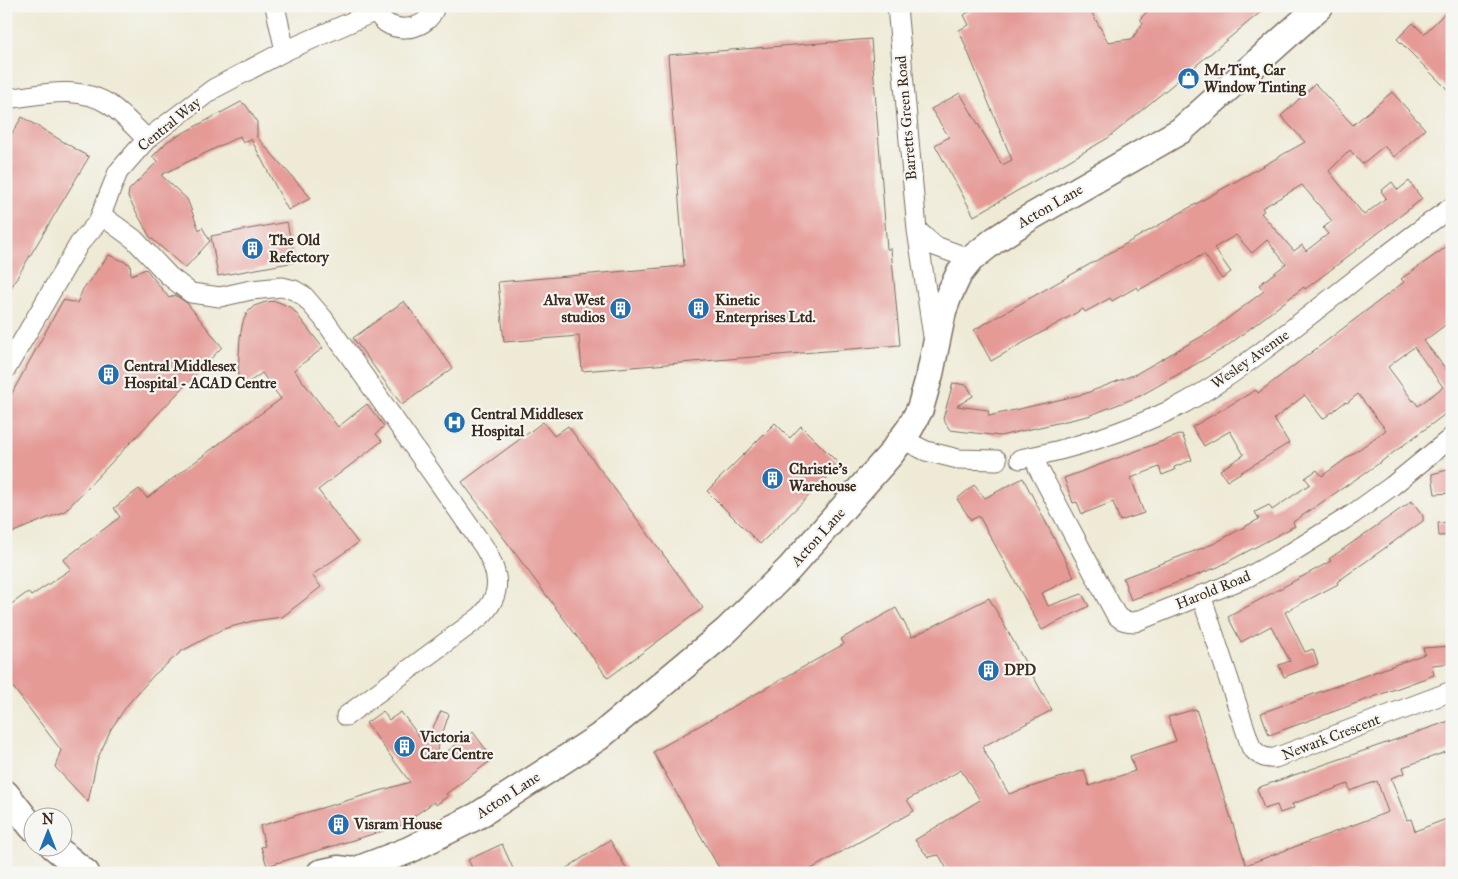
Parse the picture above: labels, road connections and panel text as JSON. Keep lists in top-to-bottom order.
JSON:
{
  "streets": {
    "main road": ["Acton Lane"],
    "street": [
      "Barretts Green Road",
      "Central Way",
      "Wesley Avenue",
      "Harold Road",
      "Newark Crescent"
    ]
  },
  "crossings": [
    ["Barretts Green Road", "Acton Lane"],
    ["Wesley Avenue", "Harold Road"],
    ["Harold Road", "Newark Crescent"]
  ],
  "places": {
    "shop": ["Mr Tint, Car Window Tinting"],
    "building": [
      "The Old Refectory",
      "Alva West studios",
      "Kinetic Enterprises Ltd.",
      "Central Middlesex Hospital - ACAD Centre",
      "Christie's Warehouse",
      "DPD",
      "Victoria Care Centre",
      "Visram House"
    ],
    "hospital": ["Central Middlesex Hospital"]
  },
  "north": "top"
}
